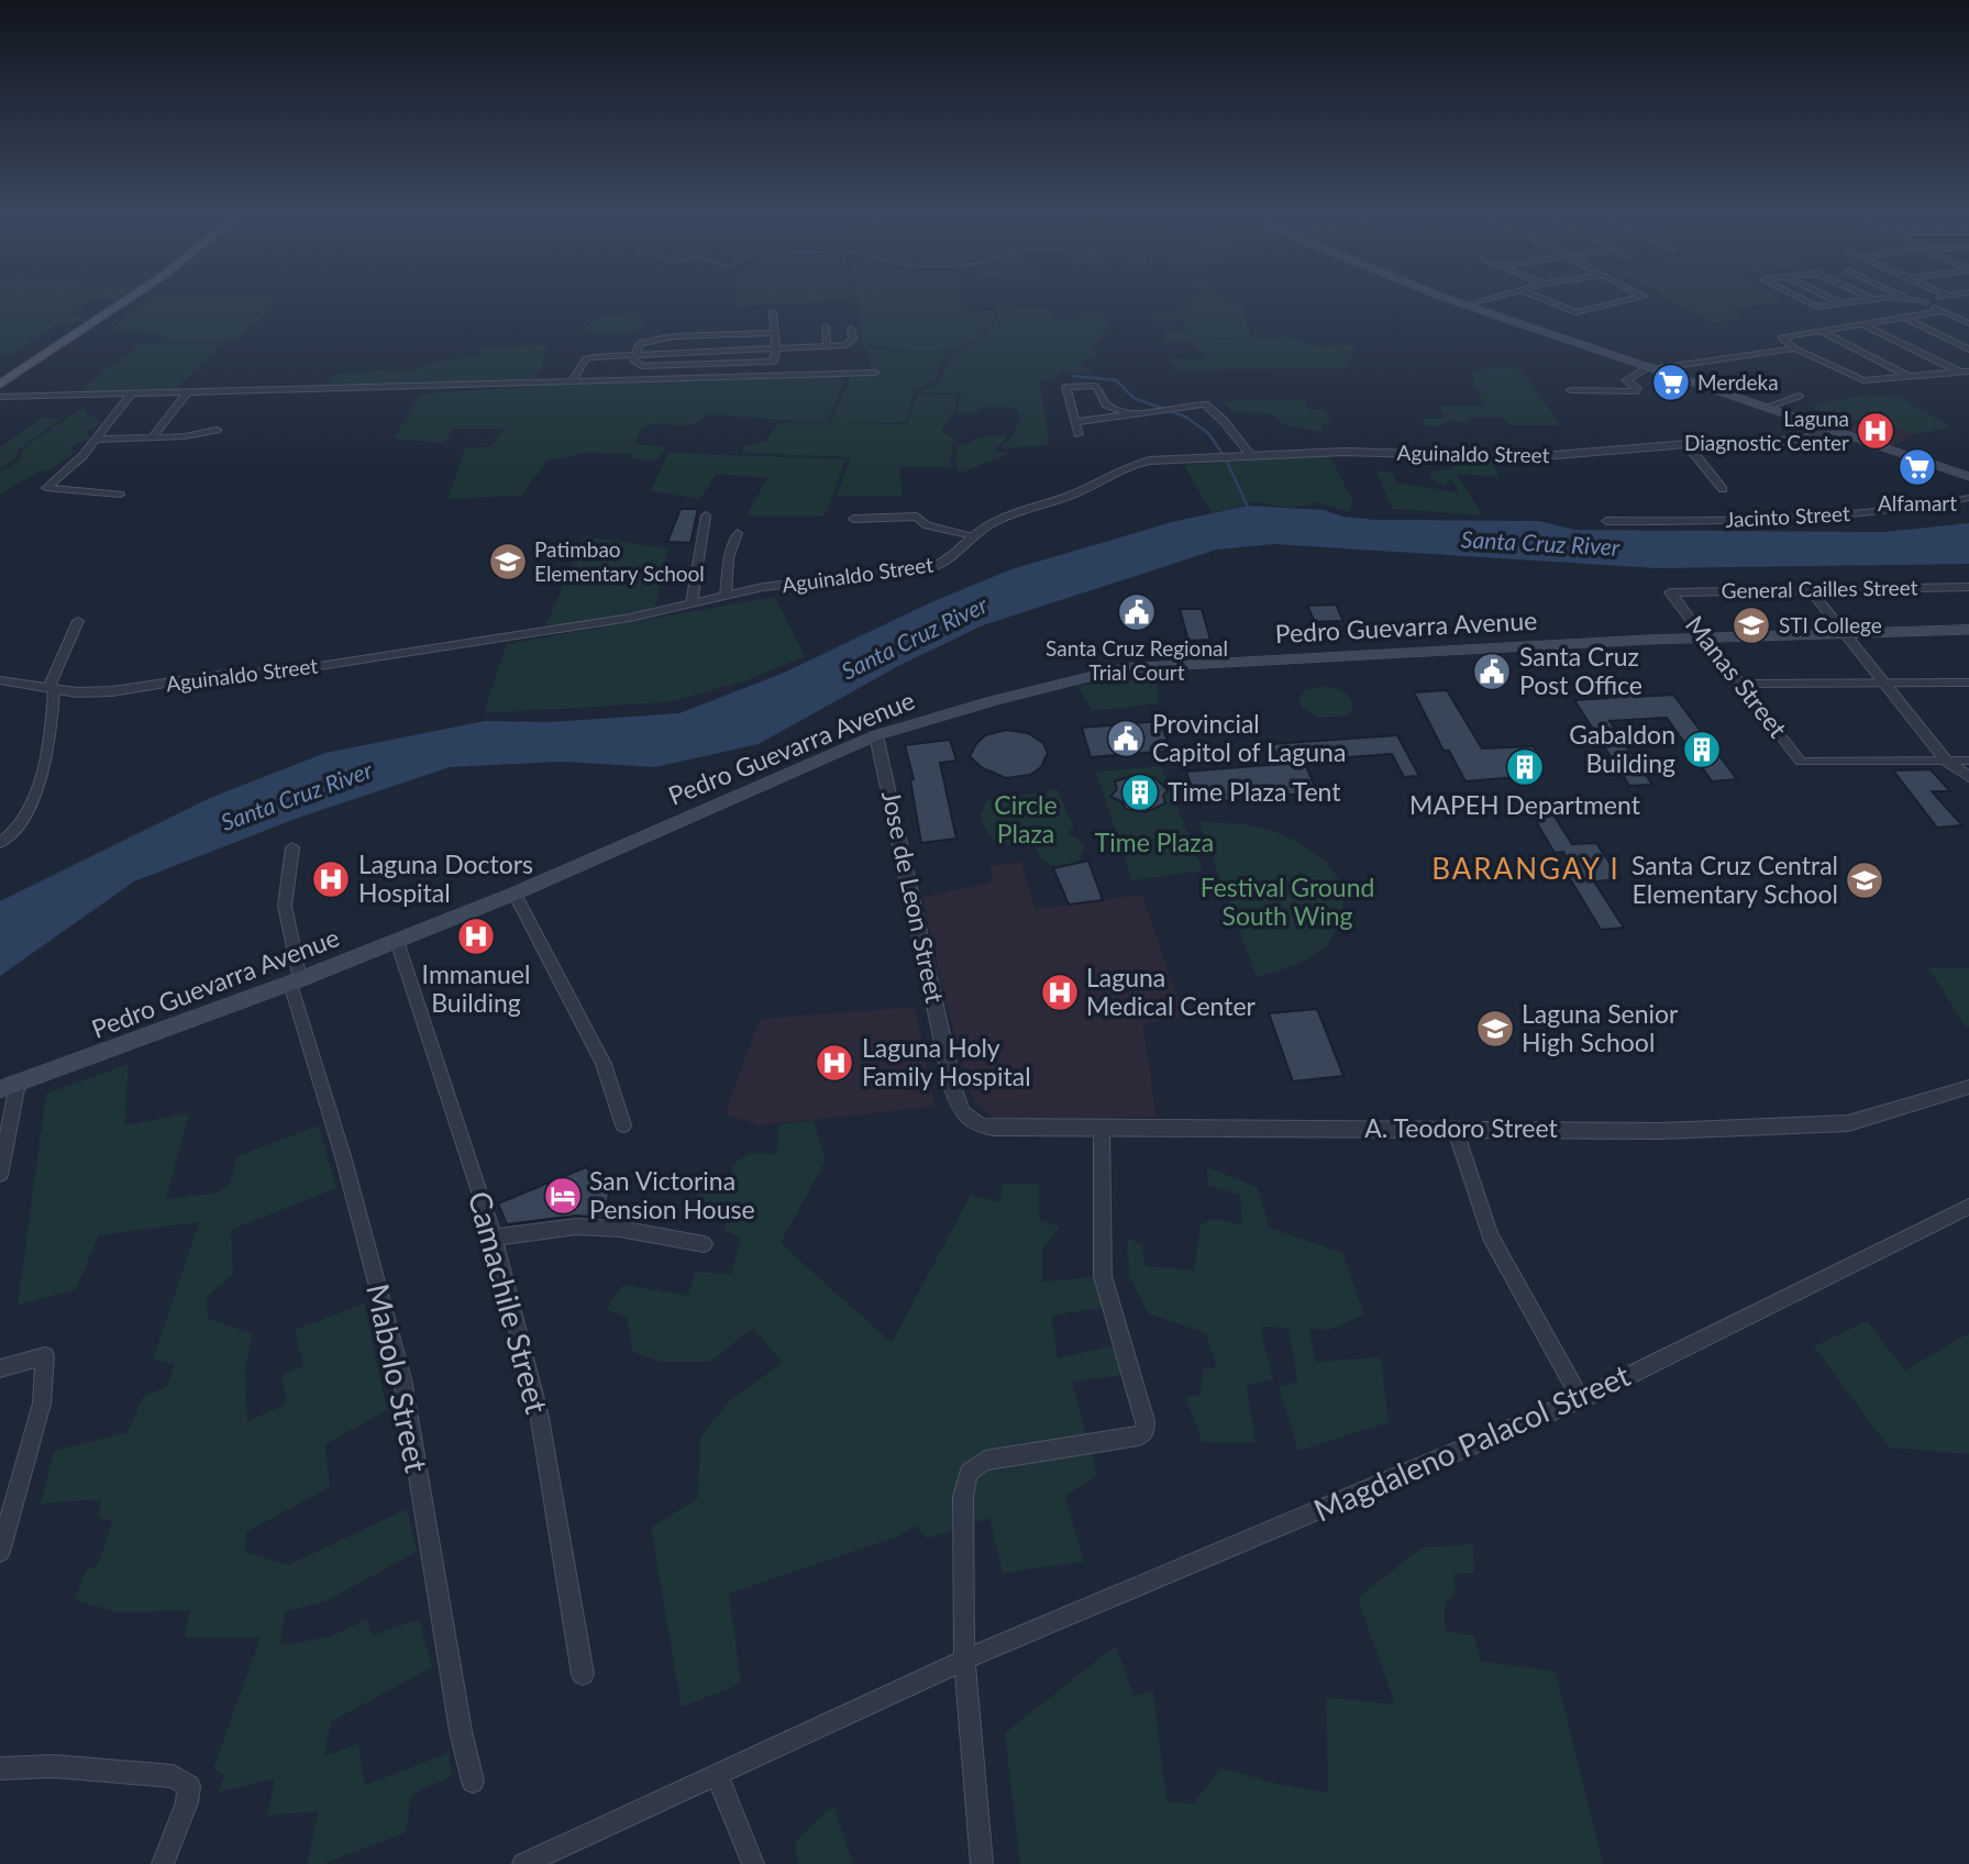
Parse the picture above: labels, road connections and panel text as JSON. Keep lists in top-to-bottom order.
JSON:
{
  "streets": {
    "main road": ["Pedro Guevarra Avenue"],
    "street": [
      "Aguinaldo Street",
      "Jacinto Street",
      "General Cailles Street",
      "Manas Street",
      "Jose de Leon Street",
      "A. Teodoro Street",
      "Camachile Street",
      "Mabolo Street",
      "Magdaleno Palacol Street"
    ]
  },
  "crossings": [
    ["General Cailles Street", "Manas Street"],
    ["Pedro Guevarra Avenue", "Manas Street"],
    ["Pedro Guevarra Avenue", "Jose de Leon Street"],
    ["Pedro Guevarra Avenue", "Camachile Street"],
    ["Pedro Guevarra Avenue", "Mabolo Street"],
    ["Jose de Leon Street", "A. Teodoro Street"]
  ],
  "districts": ["BARANGAY I"],
  "water": ["Santa Cruz River"],
  "parks": ["Circle Plaza", "Time Plaza", "Festival Ground South Wing"],
  "places": {
    "supermarket": ["Merdeka", "Alfamart"],
    "hospital": [
      "Laguna Diagnostic Center",
      "Laguna Doctors Hospital",
      "Immanuel Building",
      "Laguna Medical Center",
      "Laguna Holy Family Hospital"
    ],
    "school or university": [
      "Patimbao Elementary School",
      "STI College",
      "Santa Cruz Central Elementary School",
      "Laguna Senior High School"
    ],
    "public building": ["Santa Cruz Regional Trial Court", "Santa Cruz Post Office", "Provincial Capitol of Laguna"],
    "building": ["Gabaldon Building", "MAPEH Department", "Time Plaza Tent"],
    "hotel": ["San Victorina Pension House"]
  }
}
